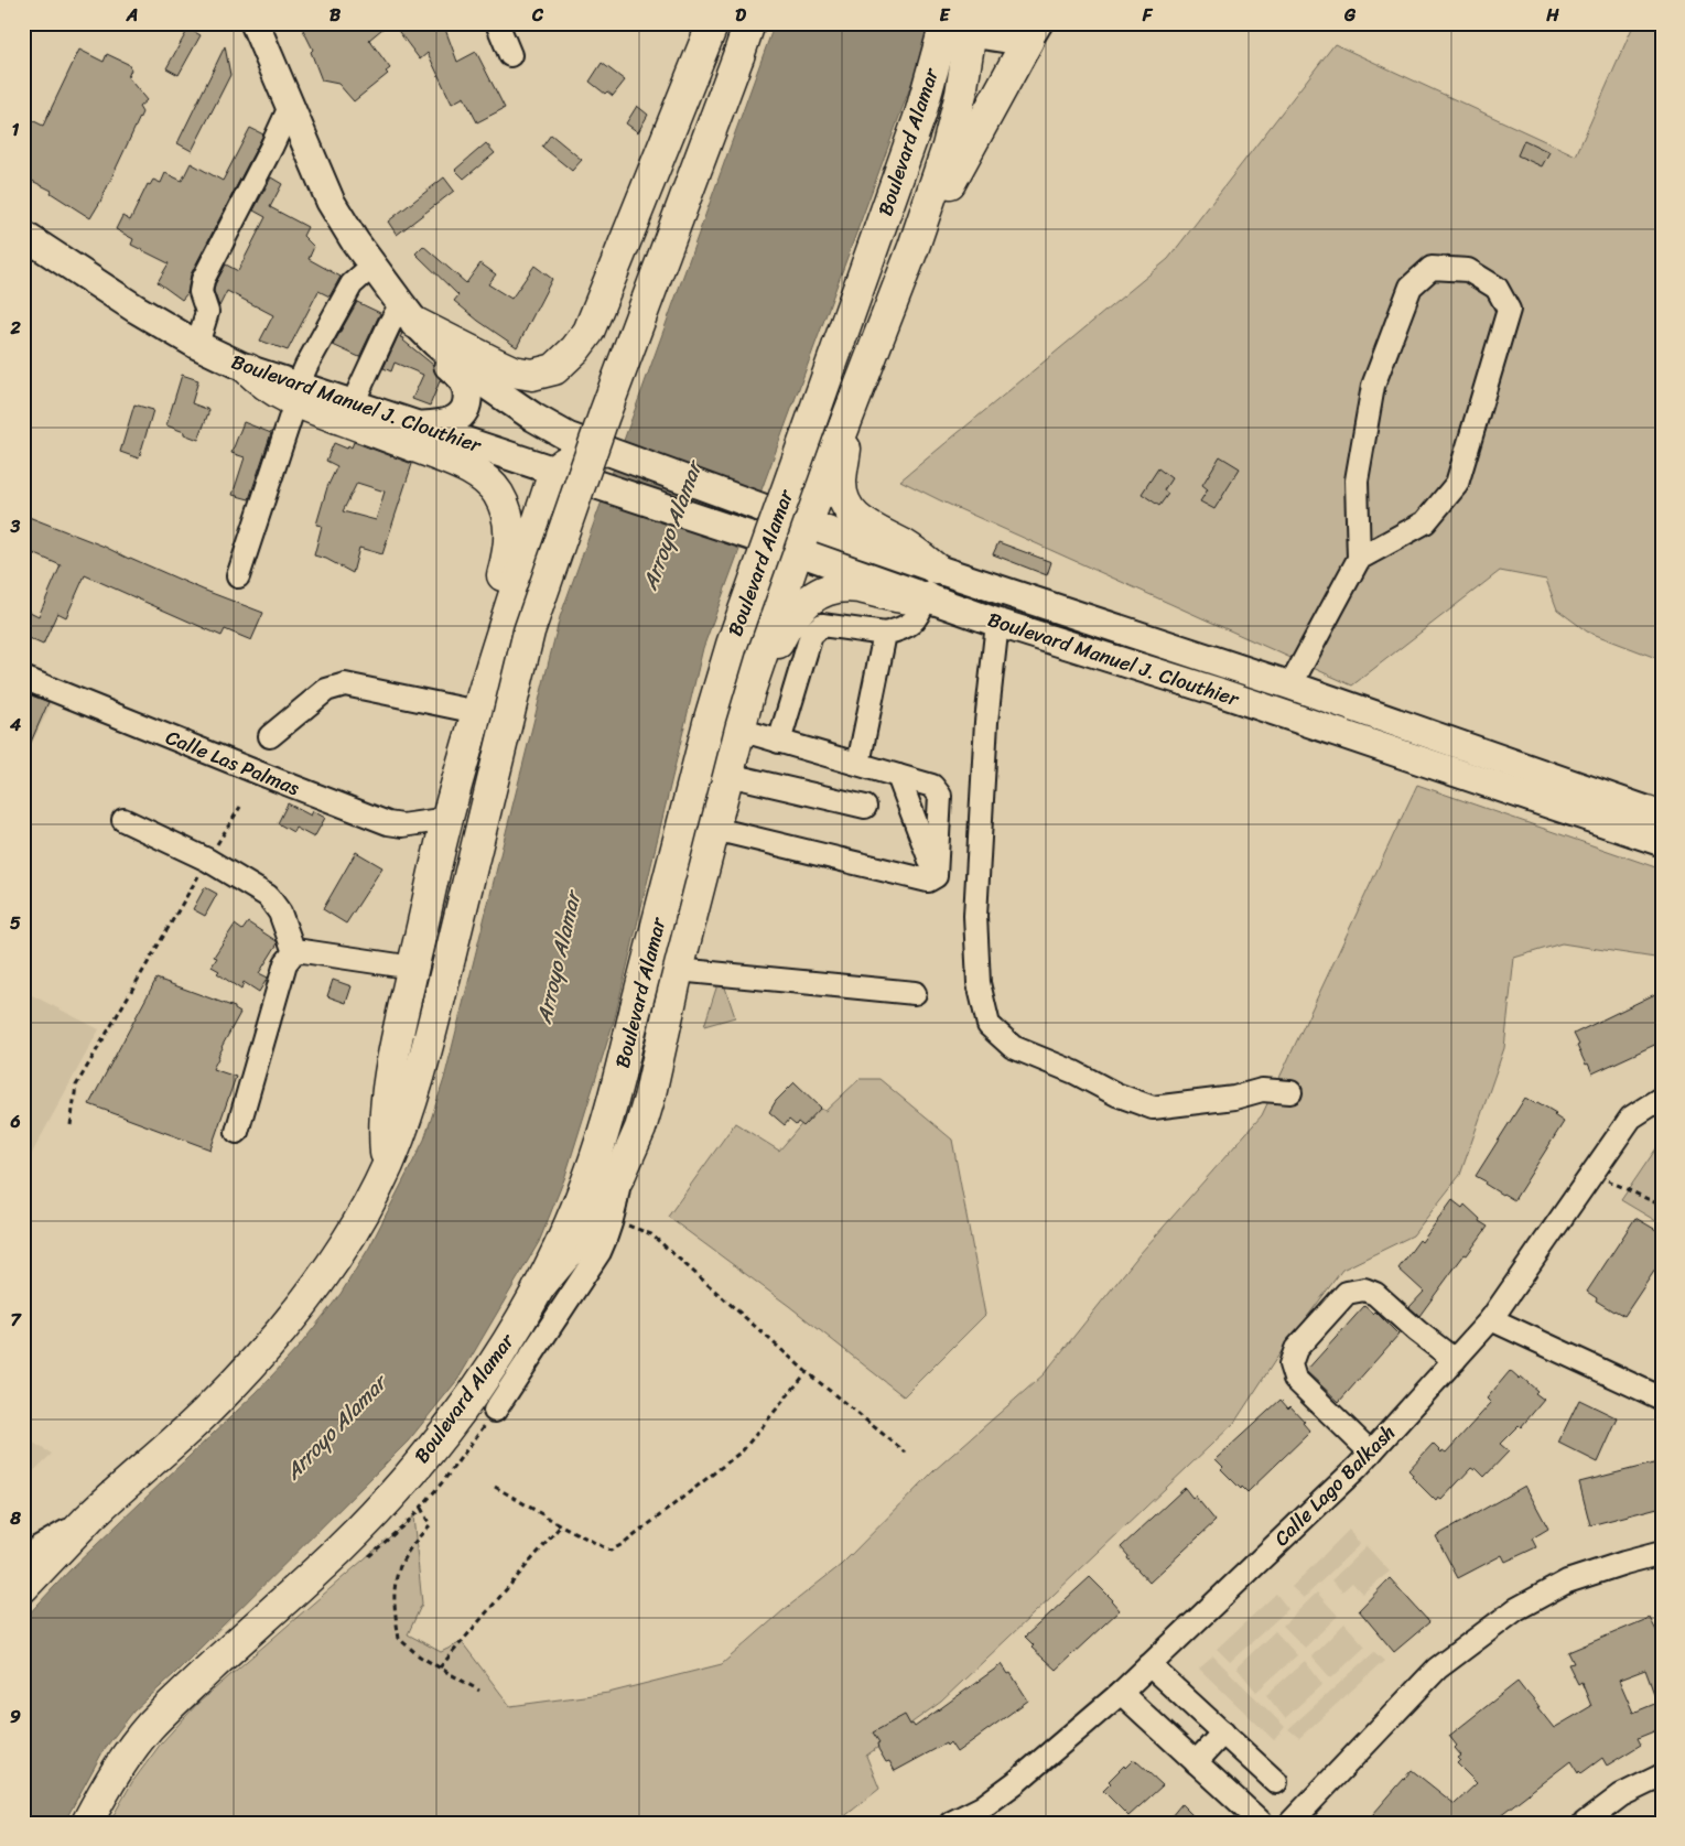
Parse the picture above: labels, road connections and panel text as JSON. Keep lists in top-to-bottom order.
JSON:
{
  "streets": {
    "highway": ["Boulevard Alamar"],
    "main road": ["Boulevard Manuel J. Clouthier"],
    "street": ["Calle Las Palmas", "Calle Lago Balkash"]
  },
  "water": ["Arroyo Alamar"],
  "grid": {
    "columns": [
      "A",
      "B",
      "C",
      "D",
      "E",
      "F",
      "G",
      "H"
    ],
    "rows": [
      "1",
      "2",
      "3",
      "4",
      "5",
      "6",
      "7",
      "8",
      "9"
    ]
  }
}
